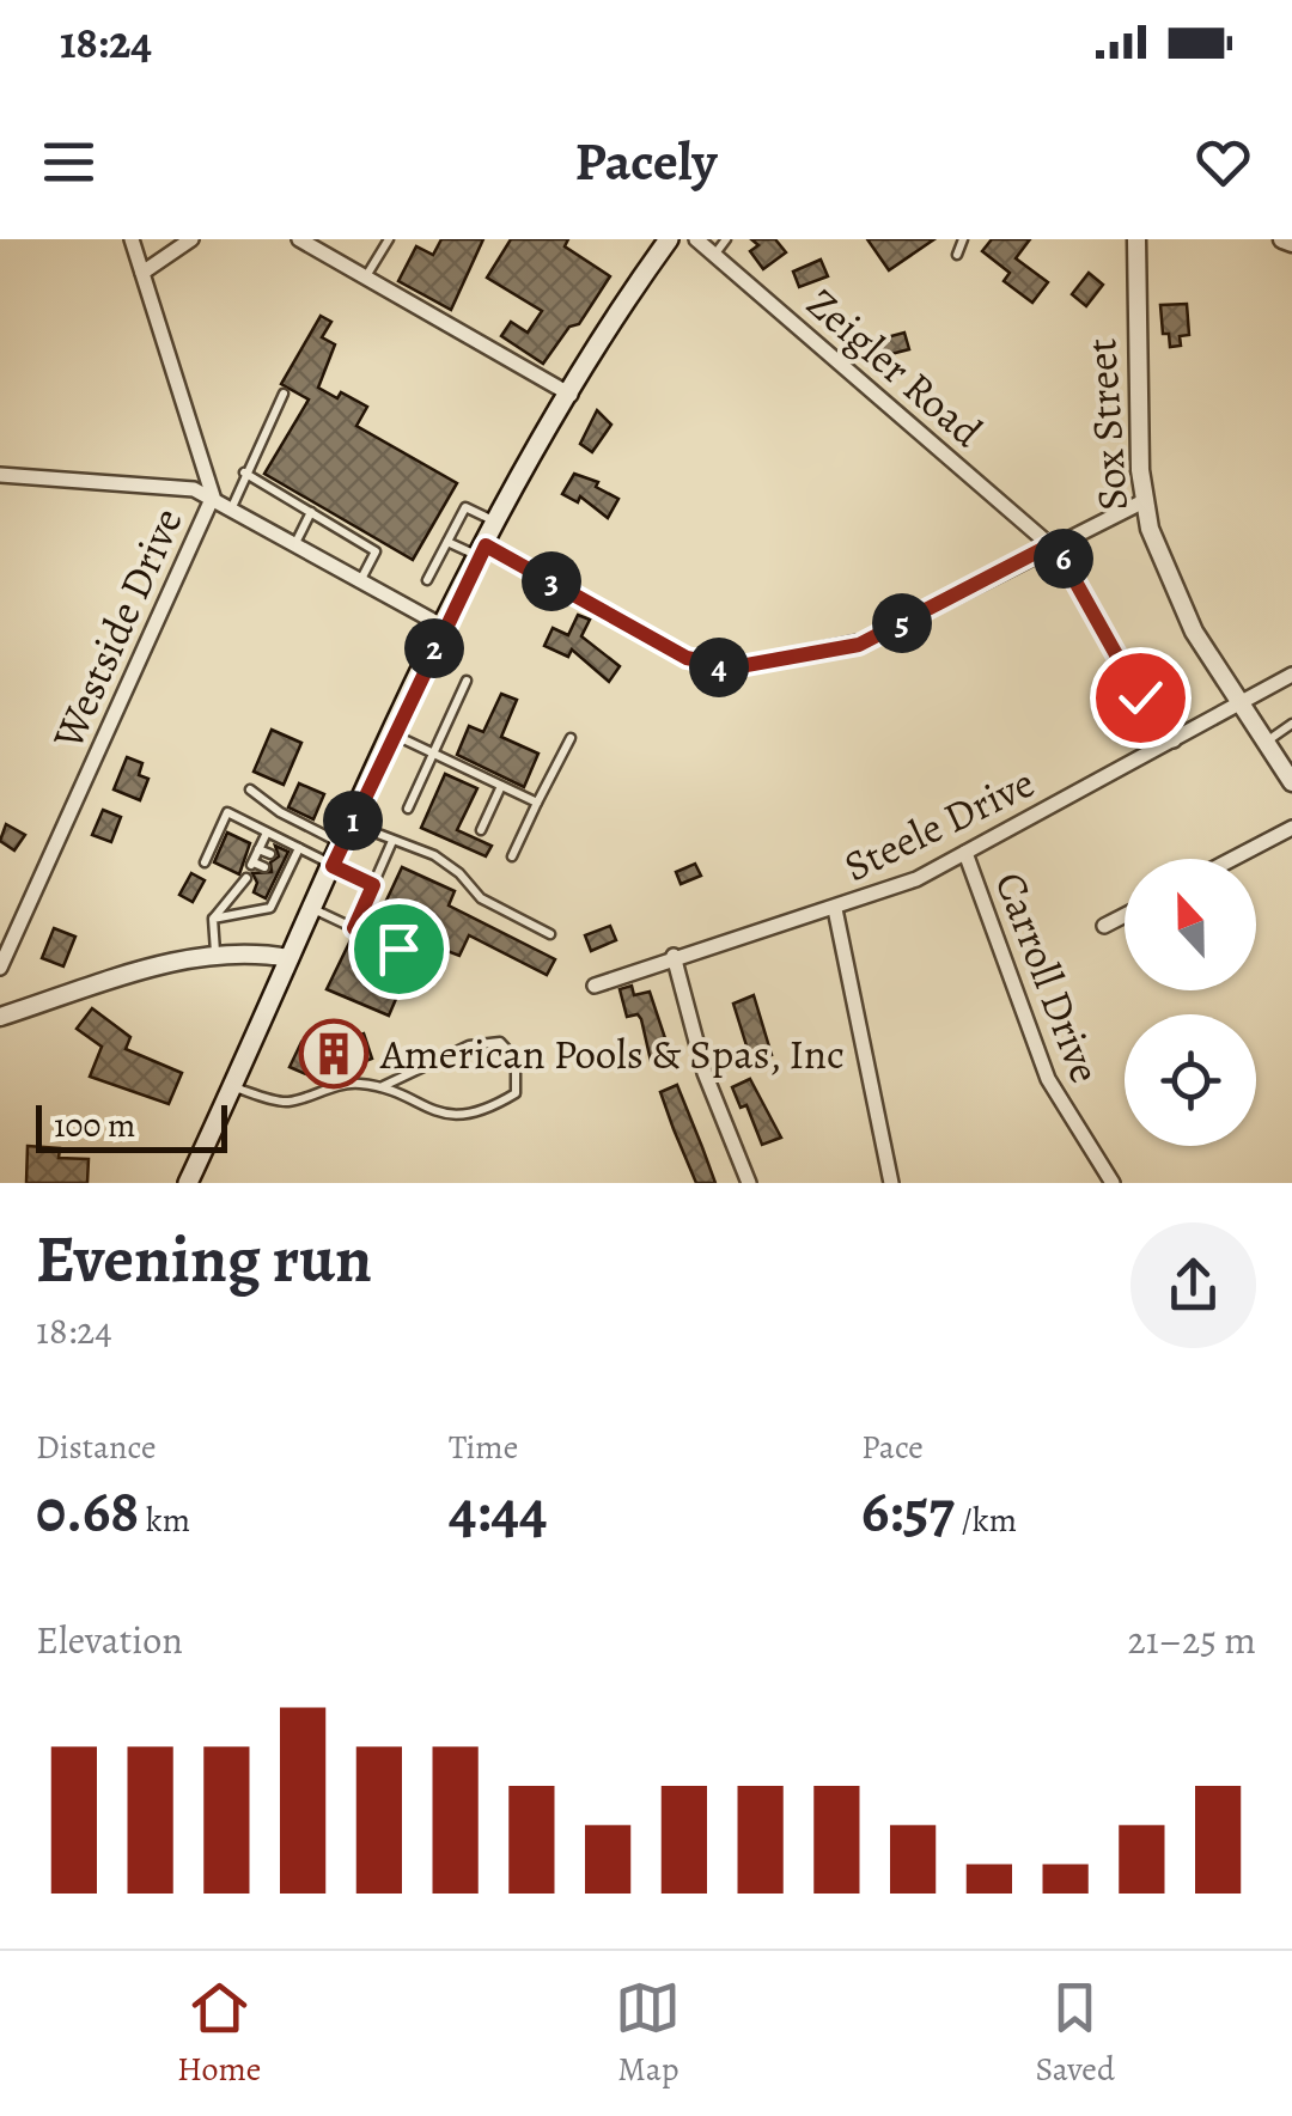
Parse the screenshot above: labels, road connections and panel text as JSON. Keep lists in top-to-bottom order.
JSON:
{
  "streets": {
    "street": [
      "Zeigler Road",
      "Sox Street",
      "Westside Drive",
      "Steele Drive",
      "Carroll Drive"
    ]
  },
  "crossings": [
    ["Zeigler Road", "Steele Drive"],
    ["Sox Street", "Steele Drive"],
    ["Steele Drive", "Carroll Drive"]
  ],
  "places": {
    "building": ["American Pools & Spas, Inc"]
  },
  "scale_bar": "100 m",
  "north": "top",
  "page": {
    "status": "18:24",
    "header": "Pacely",
    "pins": [
      "6",
      "3",
      "5",
      "2",
      "4",
      "1"
    ],
    "scale": "100 m",
    "heading": ["Evening run", "18:24"],
    "stats": [
      ["Distance", "0.68 km"],
      ["Time", "4:44"],
      ["Pace", "6:57 /km"]
    ],
    "chart": ["Elevation", "21–25 m"],
    "tabs": ["Home", "Map", "Saved"]
  }
}
